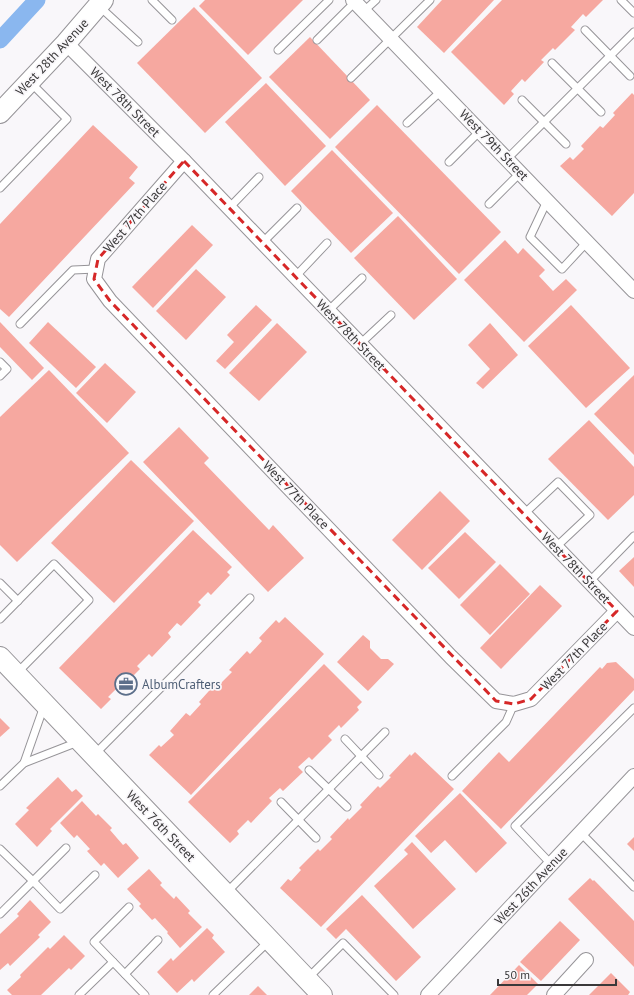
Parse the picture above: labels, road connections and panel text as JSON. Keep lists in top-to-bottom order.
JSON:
{
  "streets": {
    "street": [
      "West 28th Avenue",
      "West 78th Street",
      "West 79th Street",
      "West 77th Place",
      "West 76th Street",
      "West 26th Avenue"
    ]
  },
  "crossings": [
    ["West 28th Avenue", "West 78th Street"],
    ["West 78th Street", "West 77th Place"]
  ],
  "places": {
    "office": ["AlbumCrafters"]
  },
  "scale_bar": "50 m"
}
